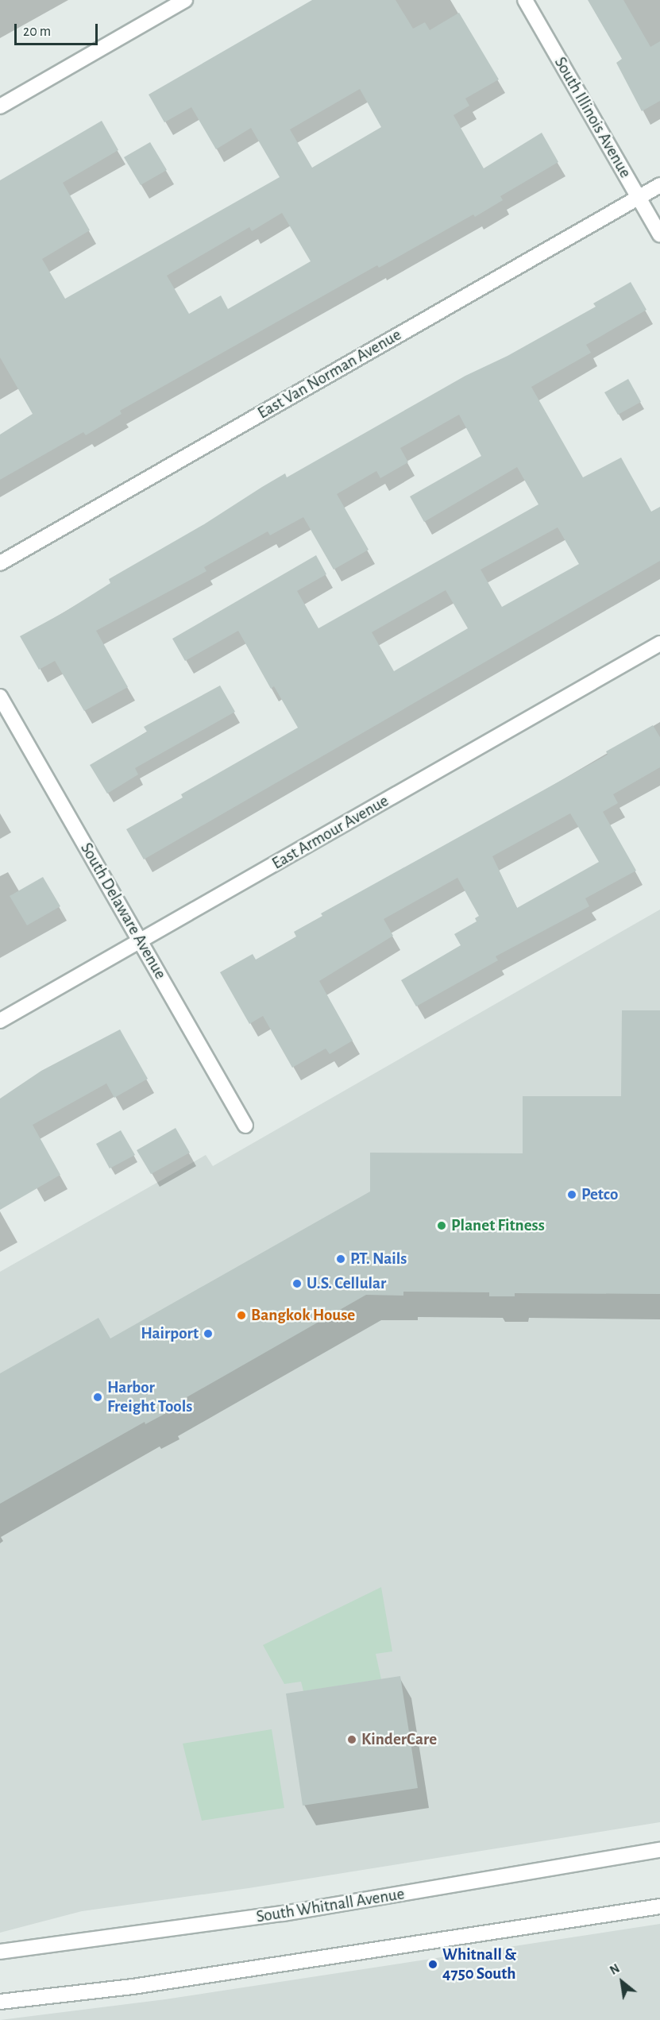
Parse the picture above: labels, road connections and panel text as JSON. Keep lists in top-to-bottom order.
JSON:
{
  "streets": {
    "street": [
      "South Illinois Avenue",
      "East Van Norman Avenue",
      "East Armour Avenue",
      "South Delaware Avenue",
      "South Whitnall Avenue"
    ]
  },
  "crossings": [
    ["South Illinois Avenue", "East Van Norman Avenue"],
    ["East Armour Avenue", "South Delaware Avenue"]
  ],
  "places": [
    "Petco",
    "Planet Fitness",
    "P.T. Nails",
    "U.S. Cellular",
    "Bangkok House",
    "Hairport",
    "Harbor Freight Tools",
    "KinderCare",
    "Whitnall & 4750 South"
  ],
  "scale_bar": "20 m",
  "north": "top left"
}
